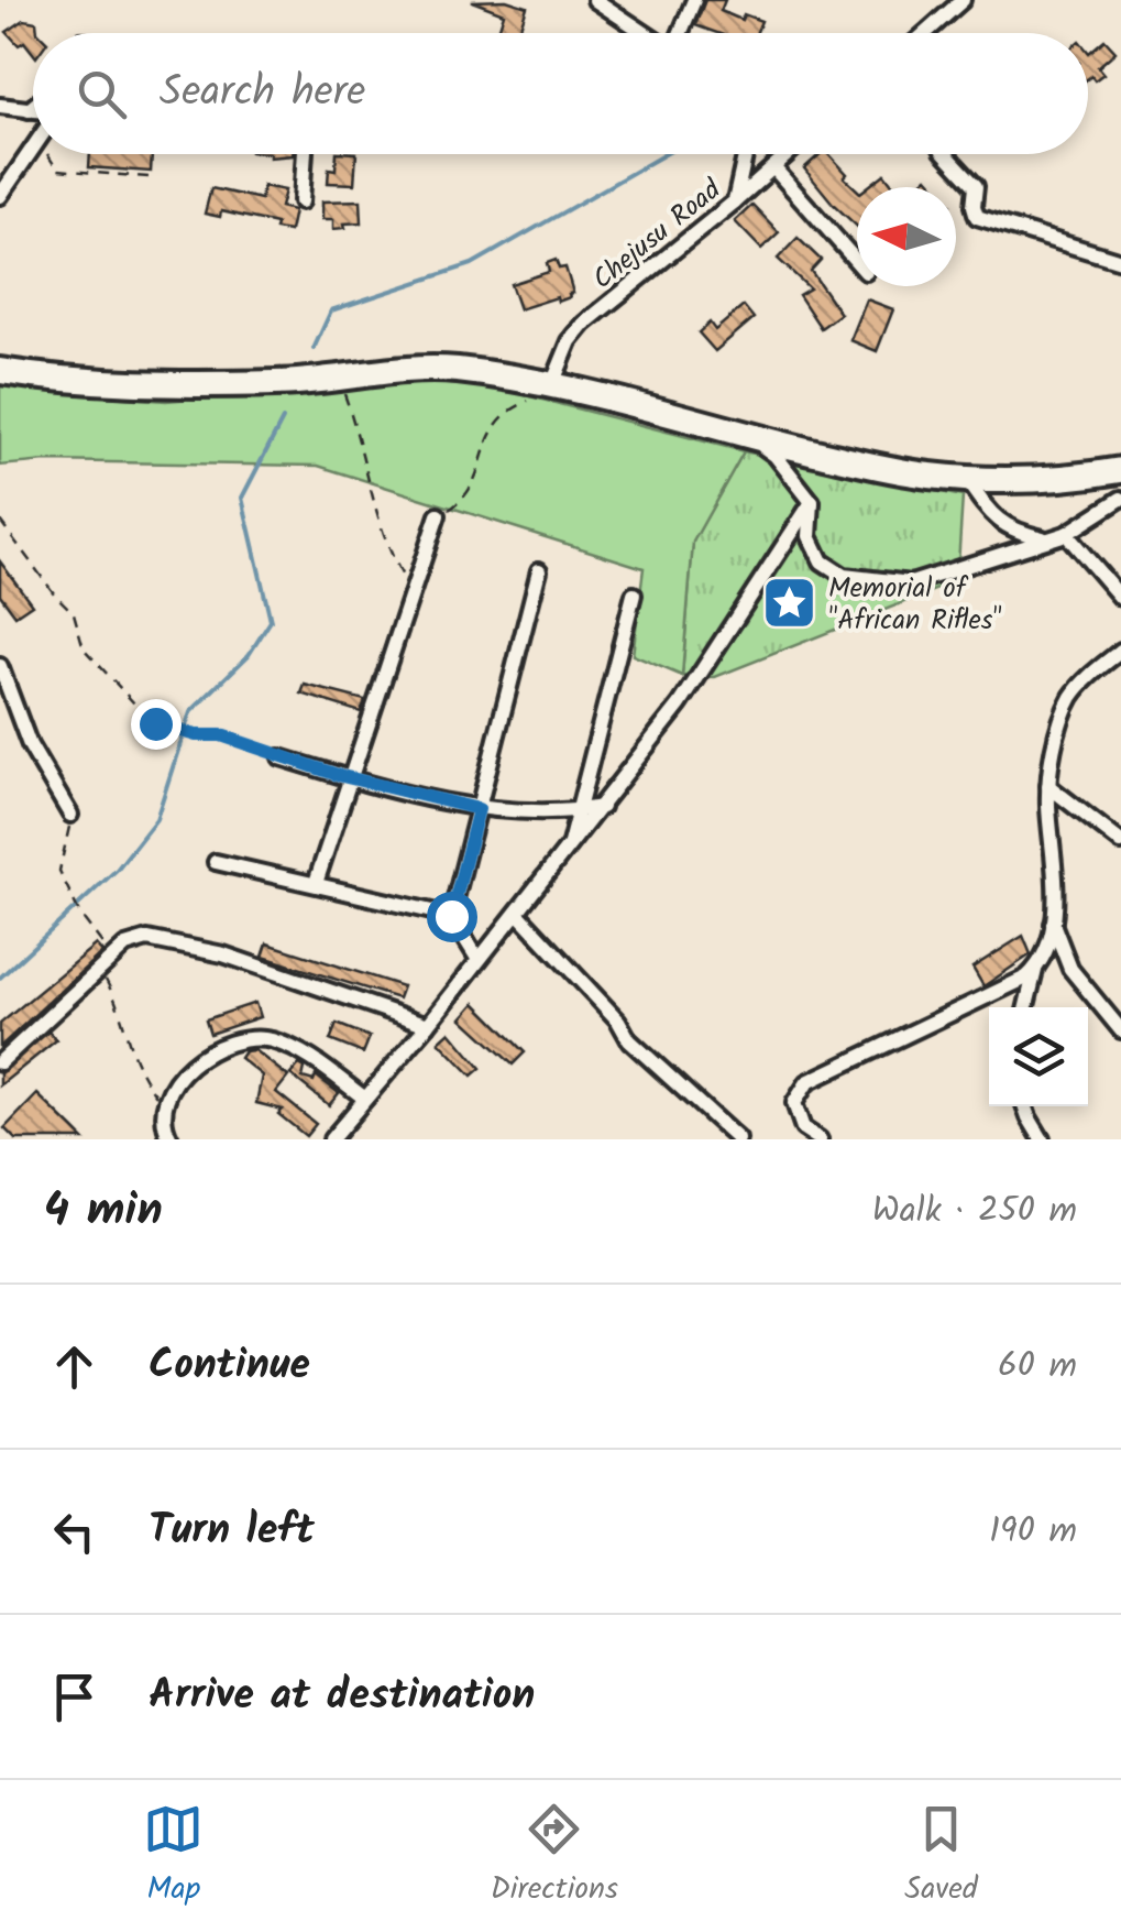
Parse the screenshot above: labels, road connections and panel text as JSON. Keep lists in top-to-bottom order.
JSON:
{
  "streets": {
    "street": ["Chejusu Road"]
  },
  "places": {
    "place": ["Memorial of \"African Rifles\""]
  },
  "north": "left",
  "page": {
    "search": "Search here",
    "heading": ["4 min", "Walk · 250 m"],
    "list": [
      ["Continue", "60 m"],
      ["Turn left", "190 m"],
      "Arrive at destination"
    ],
    "nav": ["Map", "Directions", "Saved"]
  }
}
